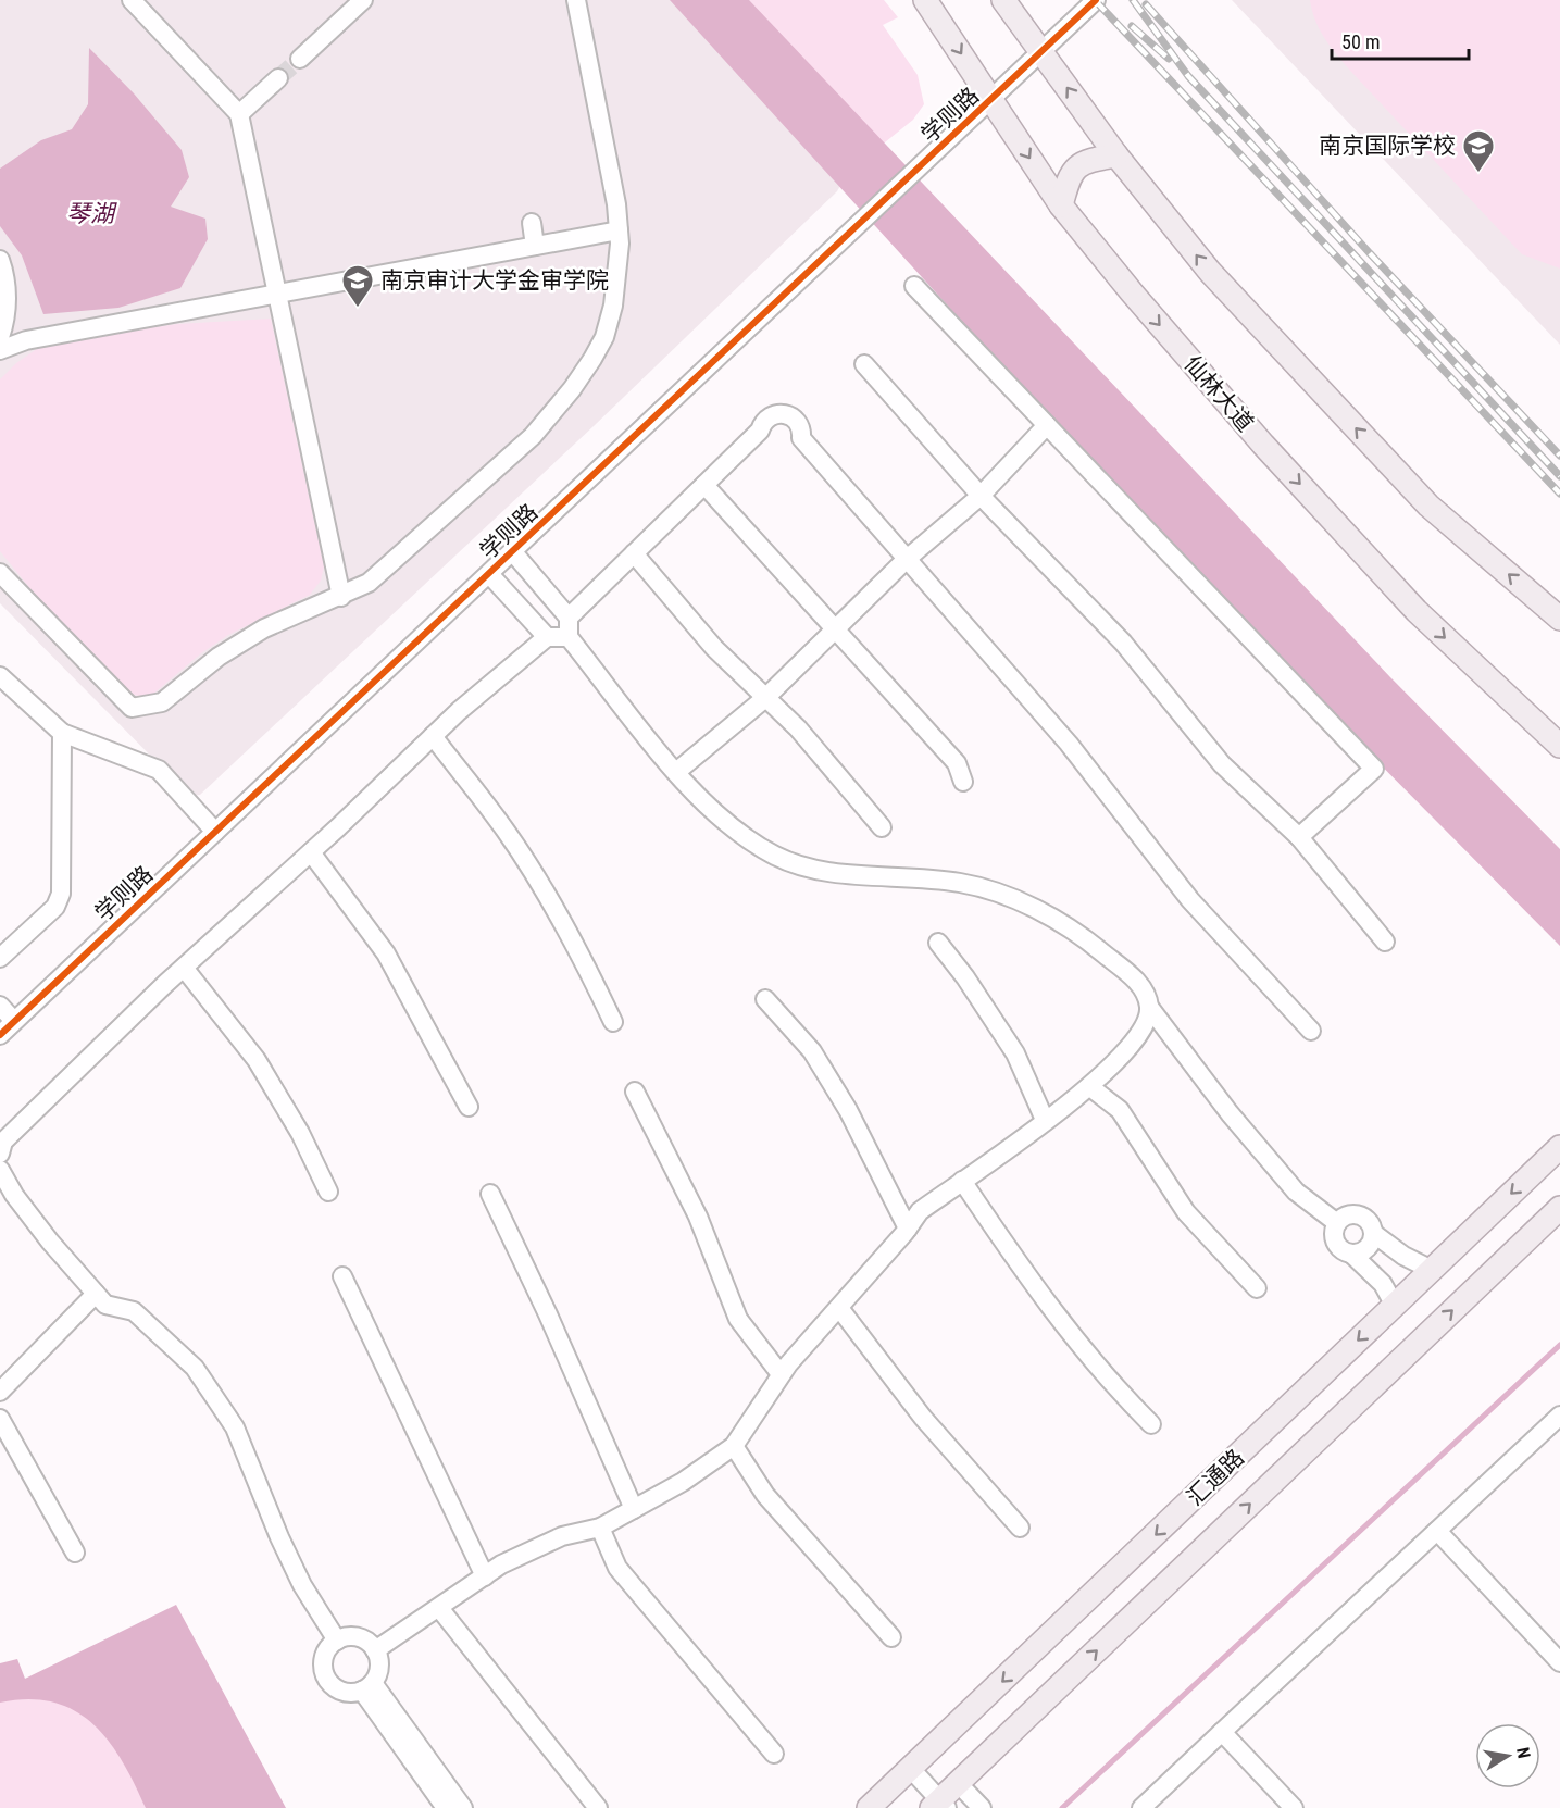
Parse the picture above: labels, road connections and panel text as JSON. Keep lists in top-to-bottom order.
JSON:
{
  "streets": {
    "main road": ["仙林大道", "汇通路"],
    "street": ["学则路"]
  },
  "crossings": [
    ["学则路", "仙林大道"]
  ],
  "water": ["琴湖"],
  "places": {
    "school or university": ["南京国际学校", "南京审计大学金审学院"]
  },
  "scale_bar": "50 m",
  "north": "right"
}
